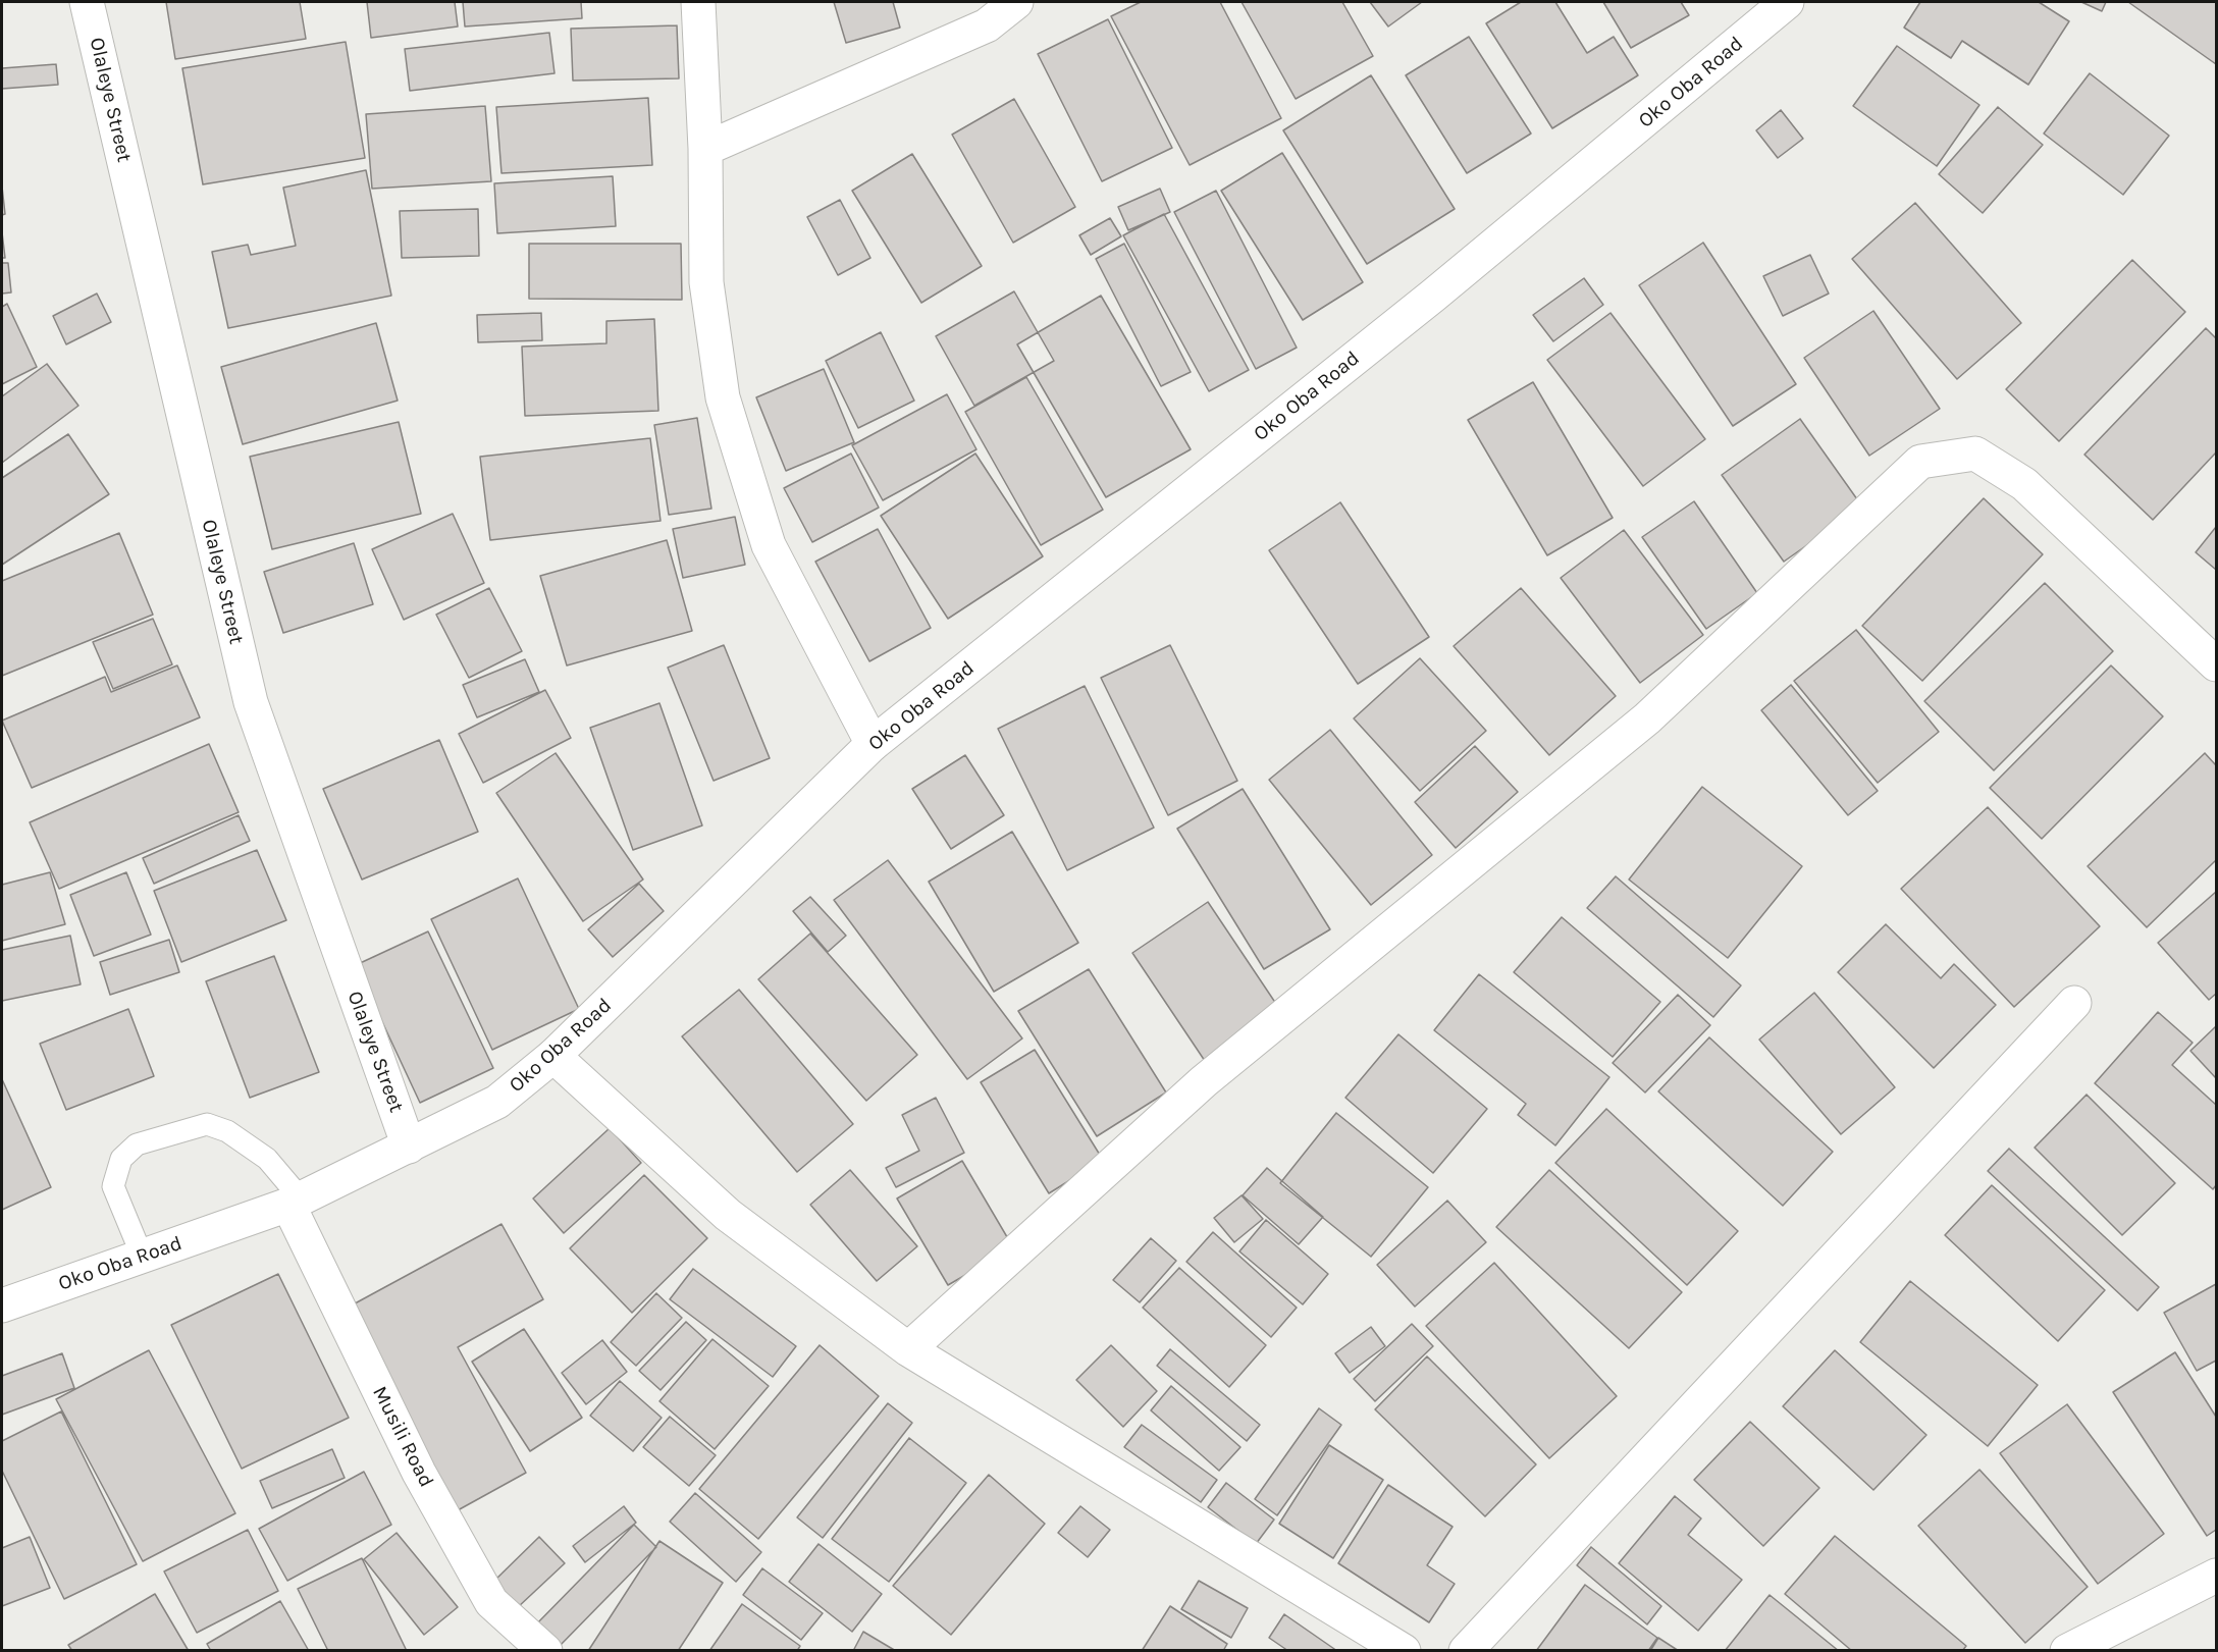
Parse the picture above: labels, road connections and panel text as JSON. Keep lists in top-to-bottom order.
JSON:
{
  "streets": {
    "street": ["Oko Oba Road", "Olaleye Street", "Musili Road"]
  },
  "crossings": [
    ["Oko Oba Road", "Olaleye Street"],
    ["Oko Oba Road", "Musili Road"]
  ]
}
